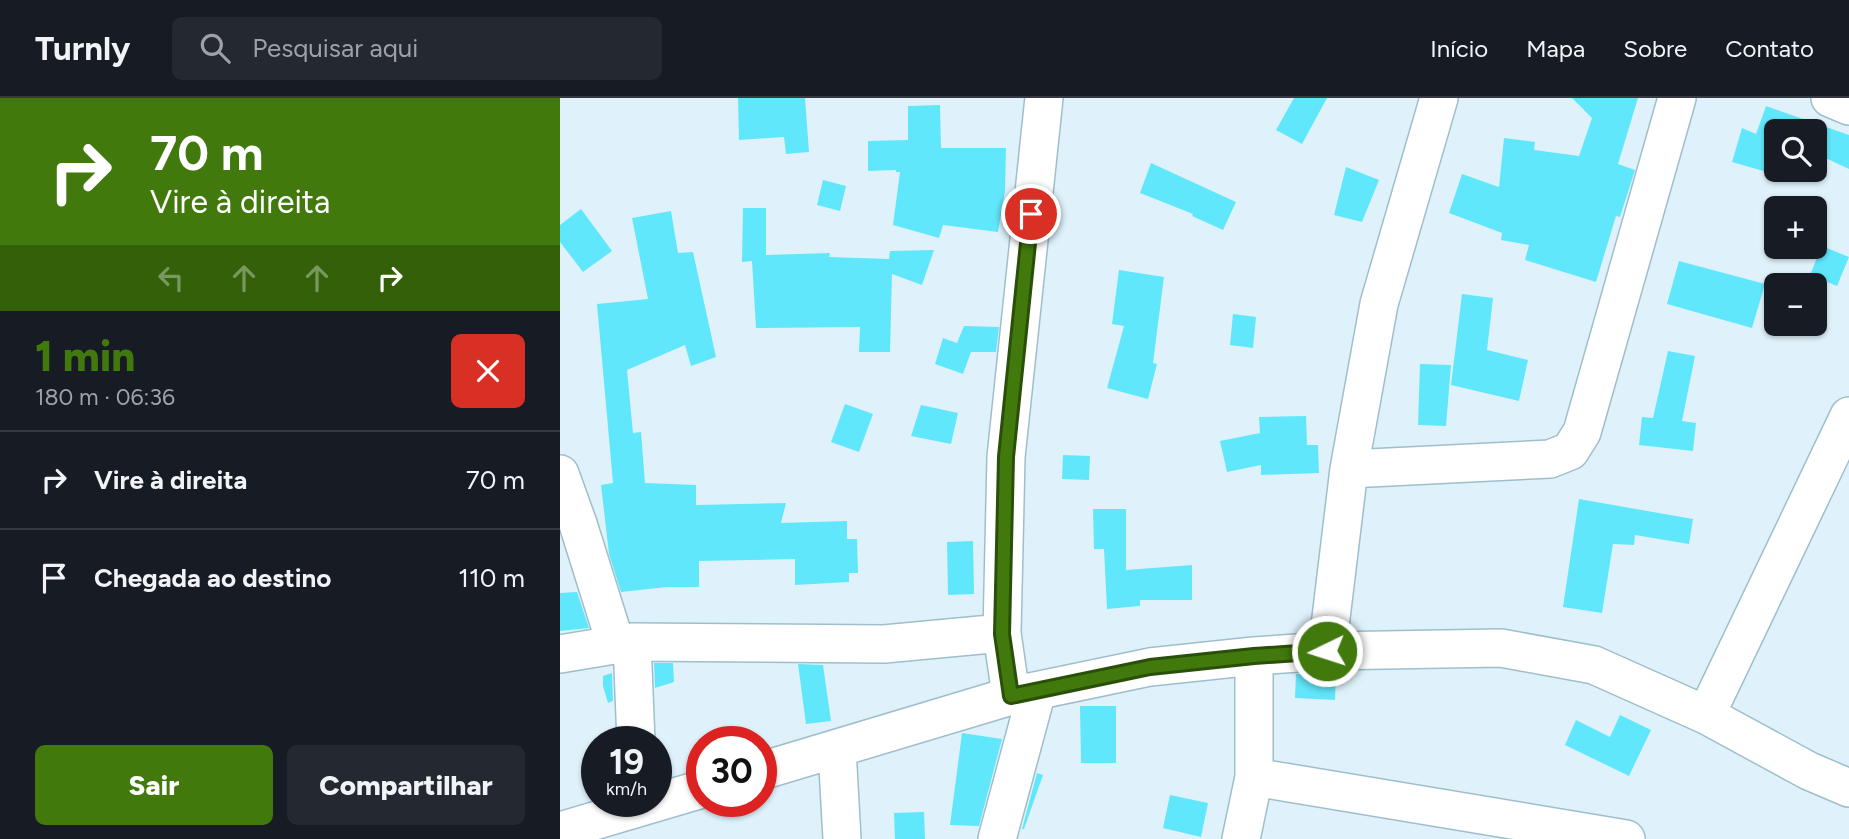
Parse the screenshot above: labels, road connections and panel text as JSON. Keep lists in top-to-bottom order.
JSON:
{
  "page": {
    "header": "Turnly",
    "search": "Pesquisar aqui",
    "nav": [
      "Início",
      "Mapa",
      "Sobre",
      "Contato"
    ],
    "turn": ["70 m", "Vire à direita"],
    "map_buttons": ["+", "−"],
    "heading": ["1 min", "180 m · 06:36"],
    "list": [
      {
        "name": "Vire à direita",
        "value": "70 m"
      },
      {
        "name": "Chegada ao destino",
        "value": "110 m"
      }
    ],
    "speed": "19 km/h",
    "limit": "30",
    "buttons": ["Sair", "Compartilhar"]
  }
}
